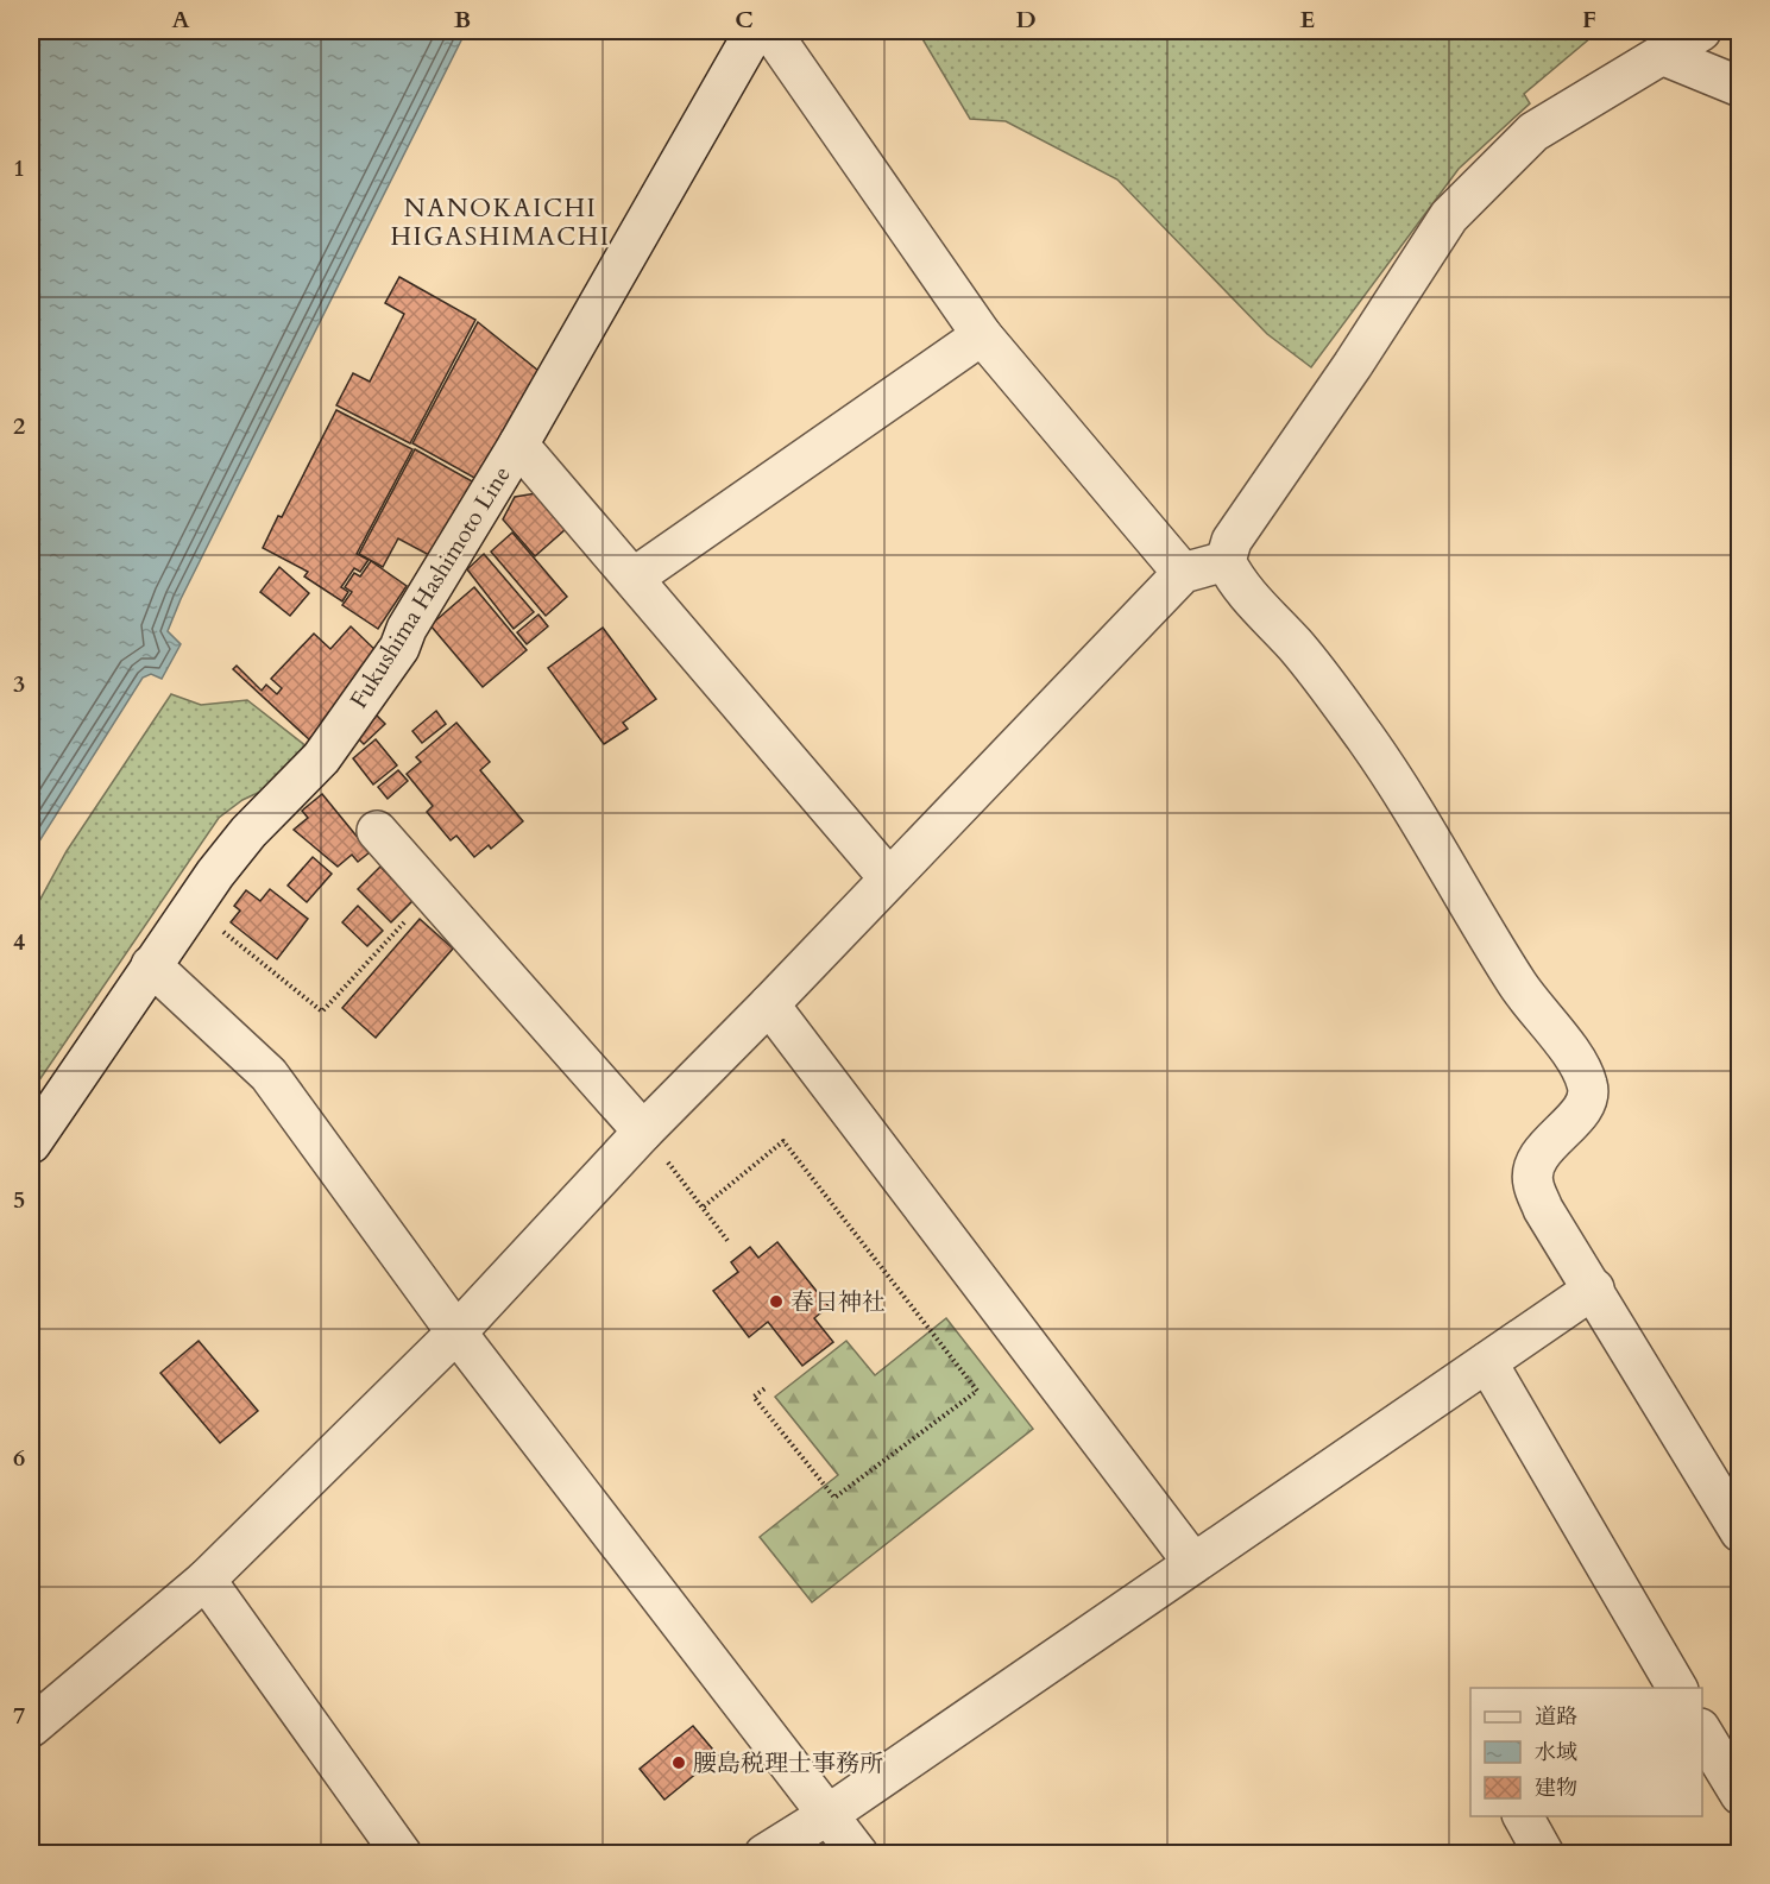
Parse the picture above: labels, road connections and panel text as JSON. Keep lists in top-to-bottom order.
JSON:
{
  "streets": {
    "street": ["Fukushima Hashimoto Line"]
  },
  "districts": ["NANOKAICHI HIGASHIMACHI"],
  "places": ["春日神社", "腰島税理士事務所"],
  "legend": ["道路", "水域", "建物"],
  "grid": {
    "columns": [
      "A",
      "B",
      "C",
      "D",
      "E",
      "F"
    ],
    "rows": [
      "1",
      "2",
      "3",
      "4",
      "5",
      "6",
      "7"
    ]
  }
}
